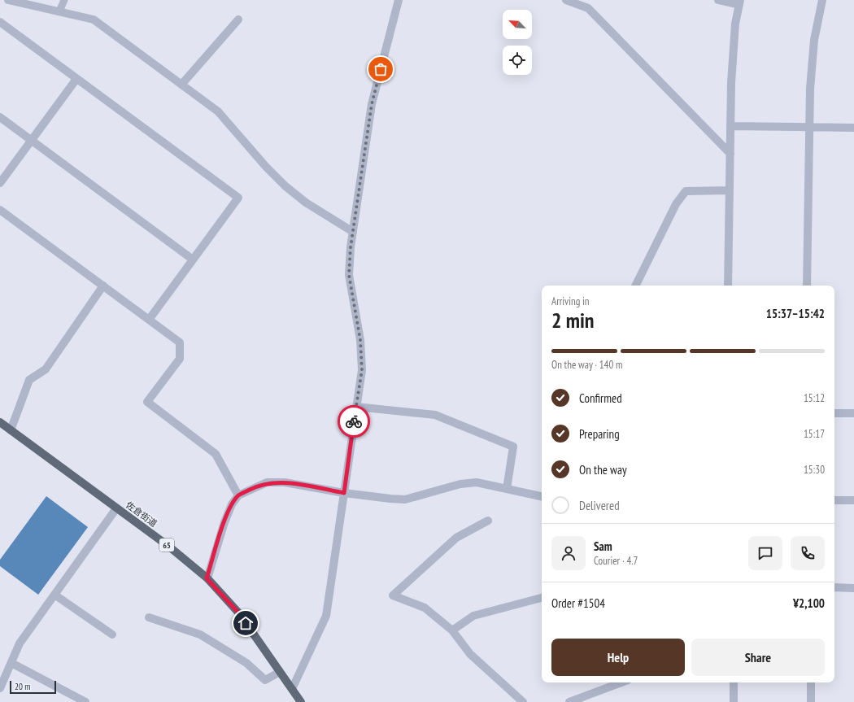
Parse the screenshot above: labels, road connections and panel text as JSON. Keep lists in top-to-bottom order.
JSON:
{
  "streets": {
    "main road": ["佐倉街道", "65"]
  },
  "scale_bar": "20 m",
  "north": "top left",
  "page": {
    "heading": ["2 min", "Arriving in", "15:37–15:42"],
    "panel": [
      "Sam",
      "Courier · 4.7",
      "Order #1504",
      "¥2,100"
    ],
    "bar": "On the way · 140 m",
    "list": [
      ["Confirmed", "15:12"],
      ["Preparing", "15:17"],
      ["On the way", "15:30"],
      "Delivered"
    ],
    "buttons": ["Help", "Share"],
    "scale": "20 m"
  }
}
